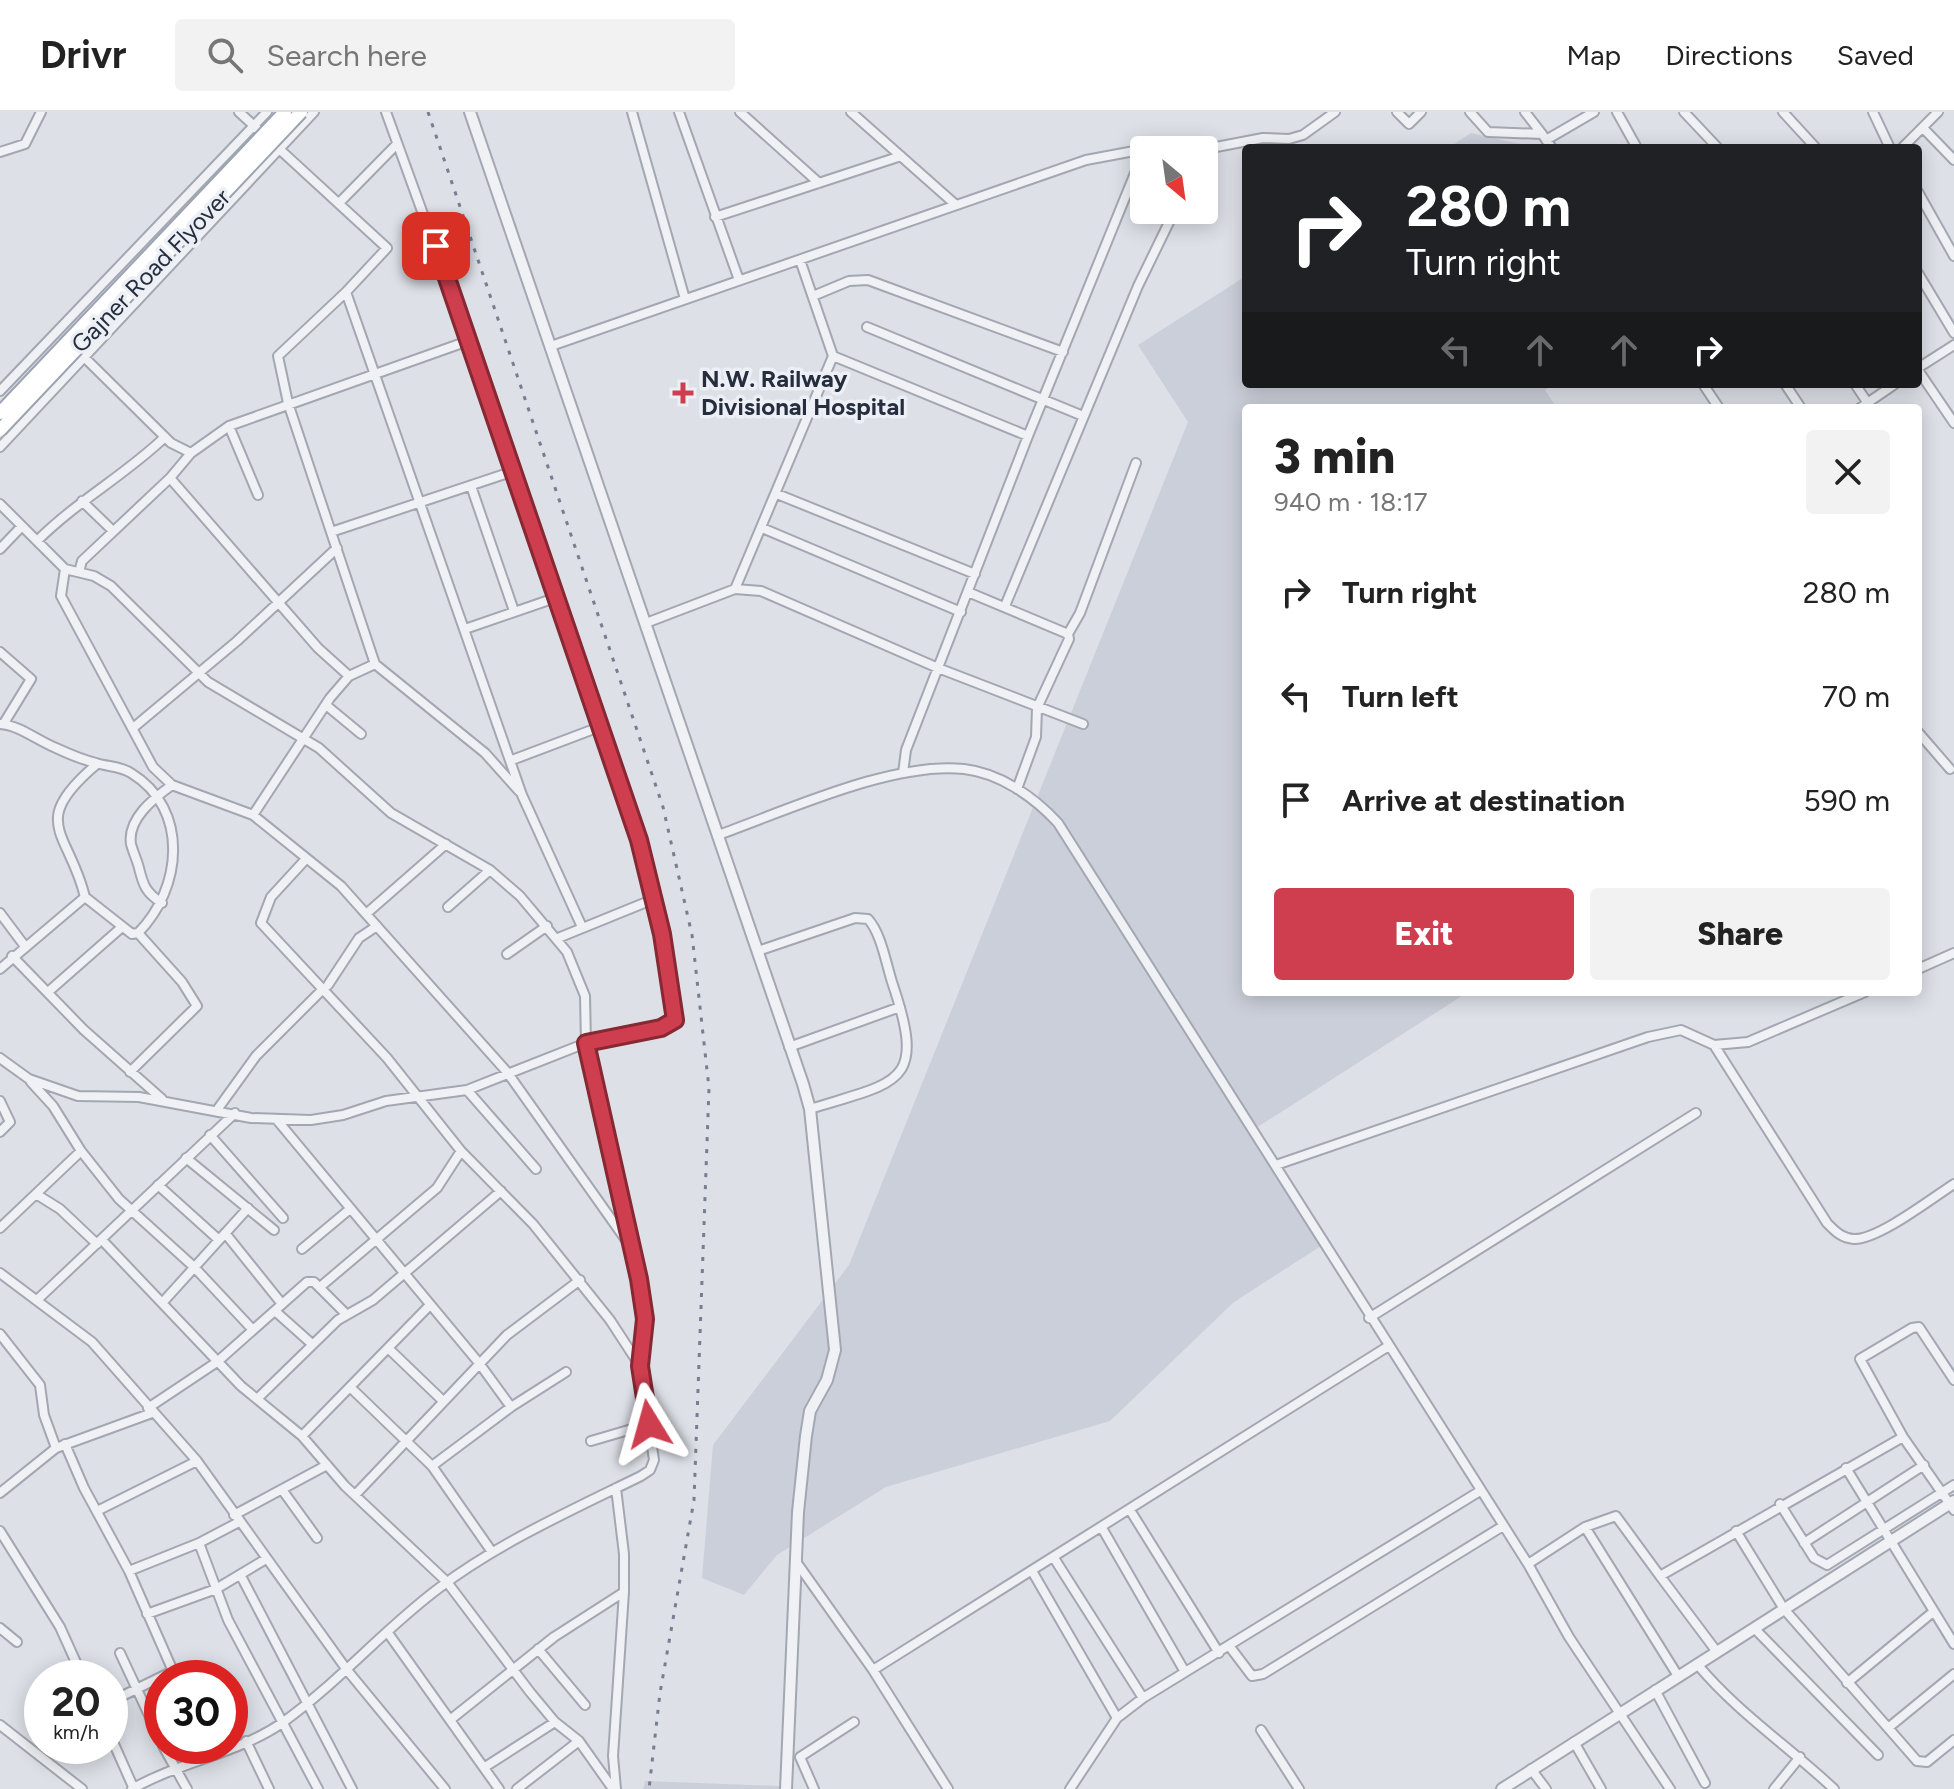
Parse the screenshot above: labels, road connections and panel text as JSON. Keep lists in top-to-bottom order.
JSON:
{
  "streets": {
    "main road": ["Gajner Road Flyover"]
  },
  "places": {
    "health": ["N.W. Railway Divisional Hospital"]
  },
  "north": "bottom right",
  "page": {
    "header": "Drivr",
    "search": "Search here",
    "nav": ["Map", "Directions", "Saved"],
    "turn": ["280 m", "Turn right"],
    "heading": ["3 min", "940 m · 18:17"],
    "list": [
      {
        "name": "Turn right",
        "value": "280 m"
      },
      {
        "name": "Turn left",
        "value": "70 m"
      },
      {
        "name": "Arrive at destination",
        "value": "590 m"
      }
    ],
    "buttons": ["Exit", "Share"],
    "speed": "20 km/h",
    "limit": "30"
  }
}
